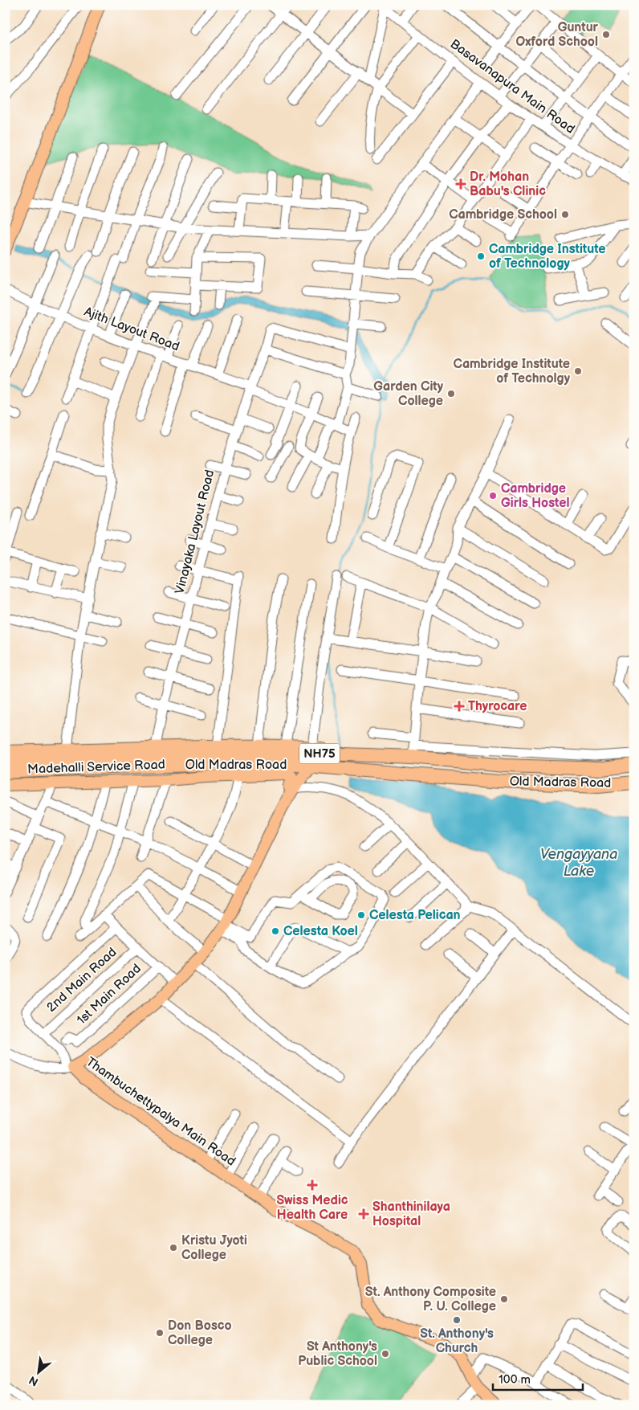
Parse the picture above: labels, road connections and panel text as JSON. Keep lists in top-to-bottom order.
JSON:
{
  "streets": {
    "highway": ["NH75", "Old Madras Road"],
    "main road": ["Madehalli Service Road", "Thambuchettypalya Main Road"],
    "street": [
      "Basavanapura Main Road",
      "Ajith Layout Road",
      "Vinayaka Layout Road",
      "2nd Main Road",
      "1st Main Road"
    ]
  },
  "crossings": [
    ["Ajith Layout Road", "Vinayaka Layout Road"],
    ["Old Madras Road", "Thambuchettypalya Main Road"],
    ["Madehalli Service Road", "Thambuchettypalya Main Road"]
  ],
  "water": ["Vengayyana Lake"],
  "places": {
    "other": [
      "Guntur Oxford School",
      "Cambridge School",
      "Cambridge Institute of Technology",
      "Cambridge Institute of Technolgy",
      "Garden City College",
      "Cambridge Girls Hostel",
      "Celesta Pelican",
      "Celesta Koel",
      "Kristu Jyoti College",
      "St. Anthony Composite P. U. College",
      "St. Anthony's Church",
      "Don Bosco College",
      "St Anthony's Public School"
    ],
    "health": [
      "Dr. Mohan Babu's Clinic",
      "Thyrocare",
      "Swiss Medic Health Care",
      "Shanthinilaya Hospital"
    ]
  },
  "scale_bar": "100 m",
  "north": "bottom left"
}
